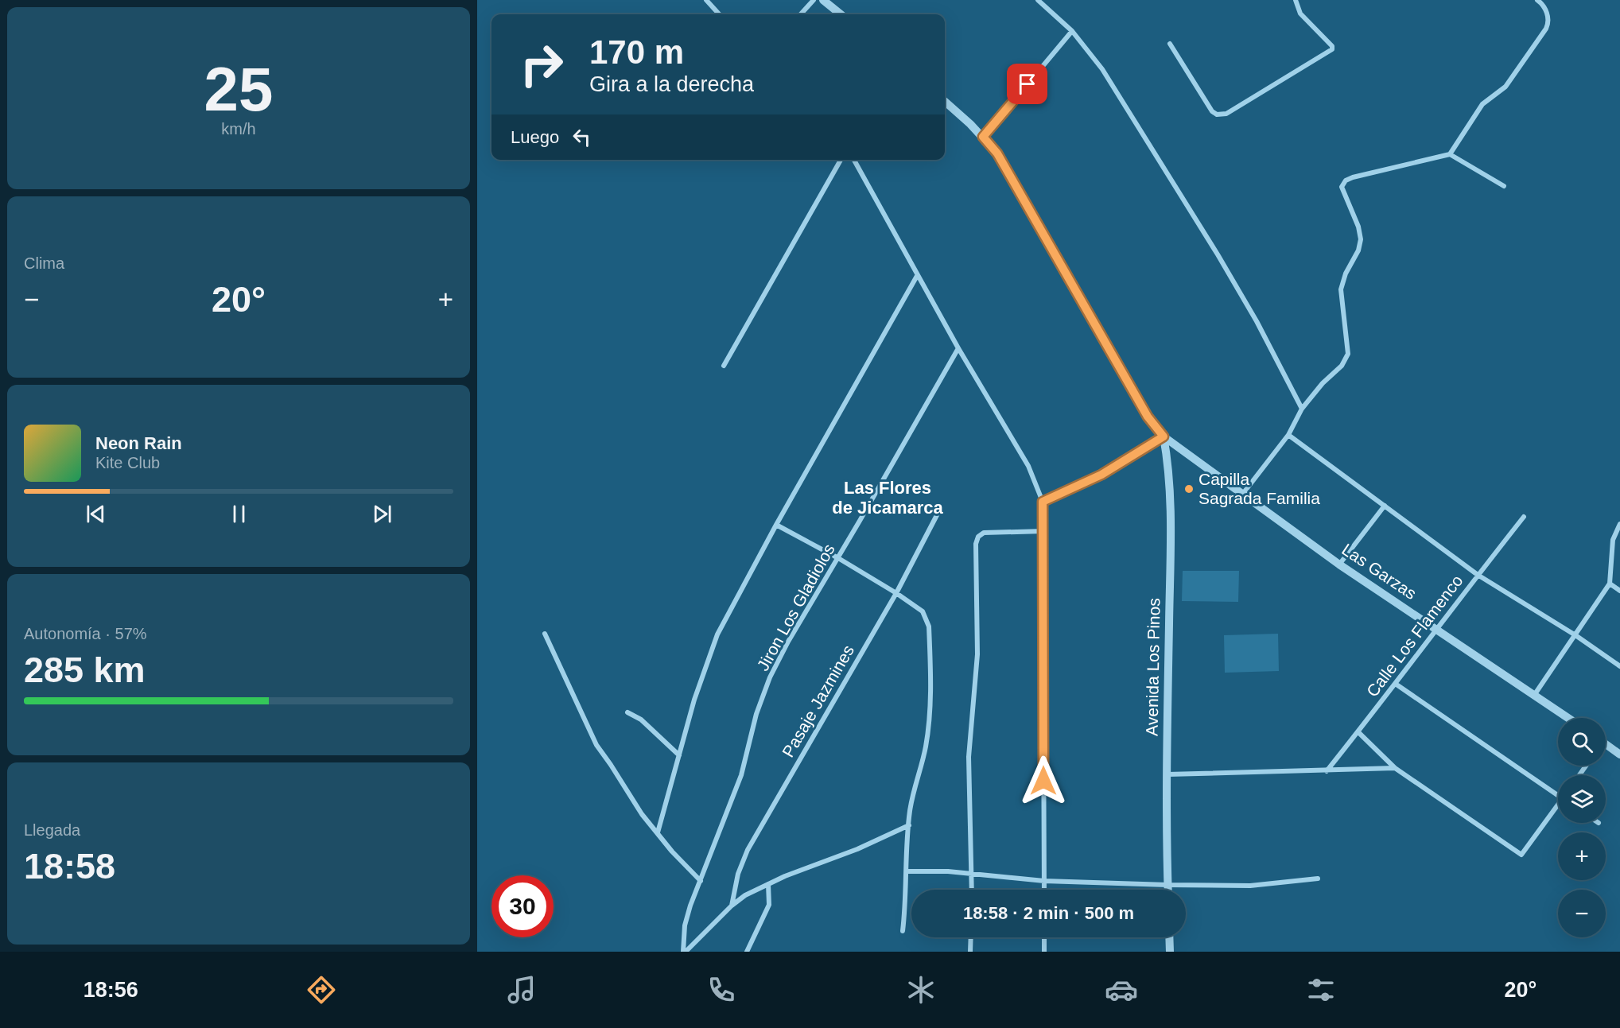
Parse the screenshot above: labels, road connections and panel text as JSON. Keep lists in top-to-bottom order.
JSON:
{
  "streets": {
    "street": [
      "Las Garzas",
      "Jiron Los Gladiolos",
      "Calle Los Flamenco",
      "Avenida Los Pinos",
      "Pasaje Jazmines"
    ]
  },
  "crossings": [
    ["Las Garzas", "Calle Los Flamenco"],
    ["Las Garzas", "Avenida Los Pinos"]
  ],
  "districts": ["Las Flores de Jicamarca"],
  "places": ["Capilla Sagrada Familia"],
  "page": {
    "tile": [
      ["25", "km/h"],
      "Clima",
      ["Autonomía · 57%", "285 km"],
      ["Llegada", "18:58"]
    ],
    "turn": ["170 m", "Gira a la derecha"],
    "then": "Luego",
    "heat": ["−", "20°", "+"],
    "song": ["Neon Rain", "Kite Club"],
    "map_buttons": ["+", "−"],
    "limit": "30",
    "trip": "18:58 · 2 min · 500 m",
    "tabs": ["18:56", "20°"]
  }
}
